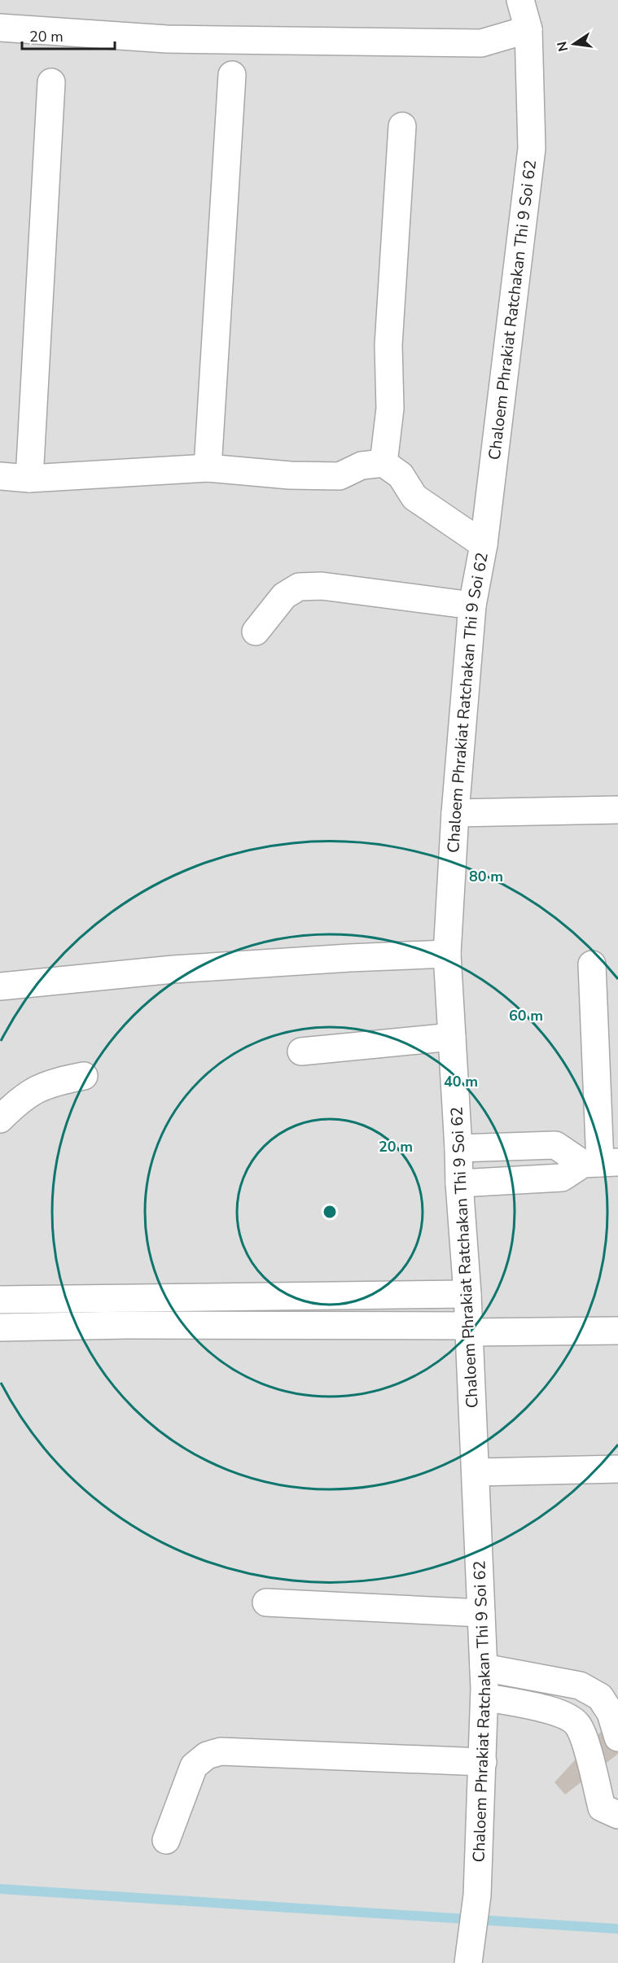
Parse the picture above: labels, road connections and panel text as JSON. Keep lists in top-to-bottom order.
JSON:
{
  "streets": {
    "street": ["Chaloem Phrakiat Ratchakan Thi 9 Soi 62"]
  },
  "scale_bar": "20 m",
  "north": "left",
  "rings": [
    "80 m",
    "60 m",
    "40 m",
    "20 m"
  ]
}
